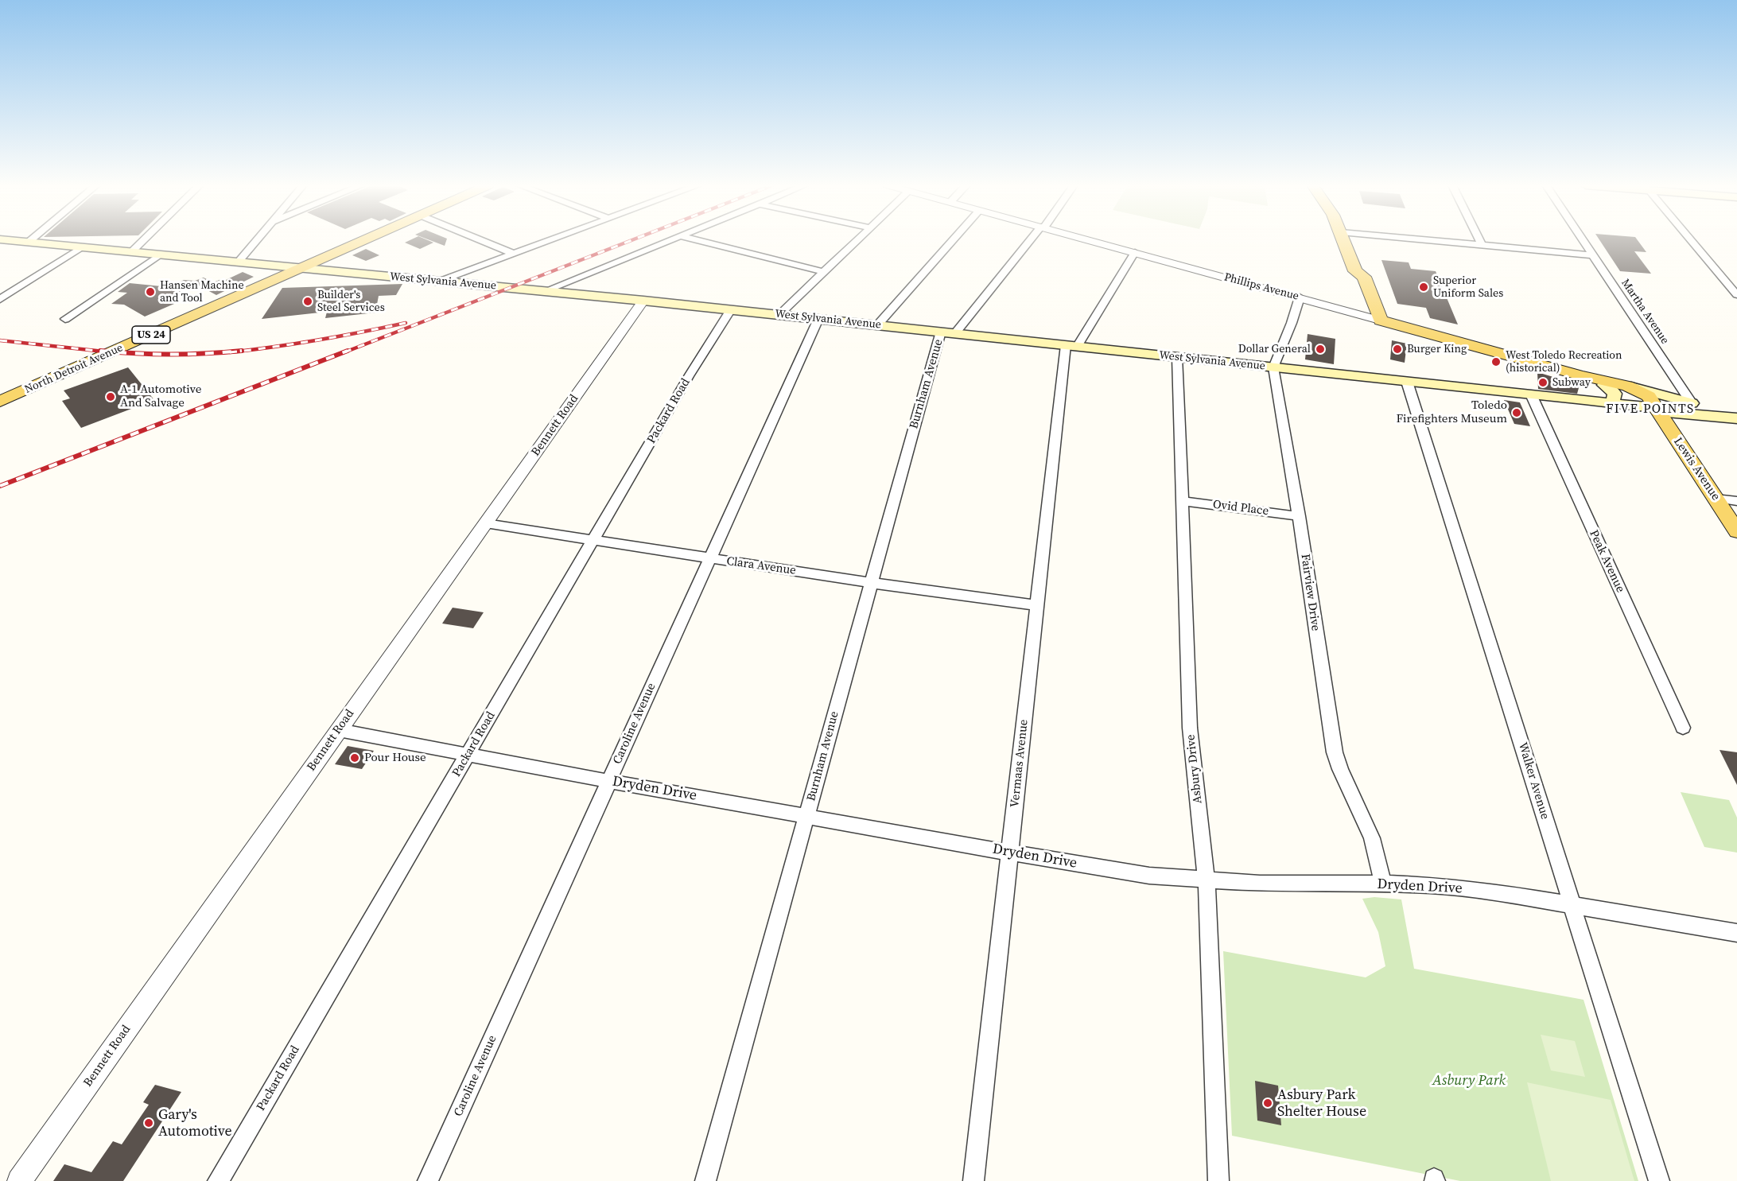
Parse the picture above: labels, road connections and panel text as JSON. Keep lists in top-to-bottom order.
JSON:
{
  "streets": {
    "main road": [
      "West Sylvania Avenue",
      "Phillips Avenue",
      "US 24",
      "North Detroit Avenue",
      "Lewis Avenue"
    ],
    "street": [
      "Martha Avenue",
      "Burnham Avenue",
      "Packard Road",
      "Bennett Road",
      "Ovid Place",
      "Peak Avenue",
      "Clara Avenue",
      "Fairview Drive",
      "Caroline Avenue",
      "Vermaas Avenue",
      "Asbury Drive",
      "Walker Avenue",
      "Dryden Drive"
    ]
  },
  "crossings": [
    ["West Sylvania Avenue", "Phillips Avenue"],
    ["West Sylvania Avenue", "Martha Avenue"],
    ["West Sylvania Avenue", "North Detroit Avenue"],
    ["West Sylvania Avenue", "Burnham Avenue"],
    ["West Sylvania Avenue", "Packard Road"],
    ["West Sylvania Avenue", "Bennett Road"],
    ["West Sylvania Avenue", "Lewis Avenue"],
    ["West Sylvania Avenue", "Peak Avenue"],
    ["West Sylvania Avenue", "Fairview Drive"],
    ["West Sylvania Avenue", "Caroline Avenue"],
    ["West Sylvania Avenue", "Vermaas Avenue"],
    ["West Sylvania Avenue", "Asbury Drive"],
    ["West Sylvania Avenue", "Walker Avenue"],
    ["Phillips Avenue", "Lewis Avenue"],
    ["Phillips Avenue", "Vermaas Avenue"],
    ["Burnham Avenue", "Clara Avenue"],
    ["Burnham Avenue", "Dryden Drive"],
    ["Packard Road", "Clara Avenue"],
    ["Packard Road", "Dryden Drive"],
    ["Bennett Road", "Clara Avenue"],
    ["Bennett Road", "Dryden Drive"],
    ["Ovid Place", "Fairview Drive"],
    ["Ovid Place", "Asbury Drive"],
    ["Clara Avenue", "Caroline Avenue"],
    ["Clara Avenue", "Vermaas Avenue"],
    ["Fairview Drive", "Dryden Drive"],
    ["Caroline Avenue", "Dryden Drive"],
    ["Vermaas Avenue", "Dryden Drive"],
    ["Asbury Drive", "Dryden Drive"],
    ["Walker Avenue", "Dryden Drive"]
  ],
  "districts": ["FIVE POINTS"],
  "parks": ["Asbury Park"],
  "places": [
    "Superior Uniform Sales",
    "Hansen Machine and Tool",
    "Builder's Steel Services",
    "Dollar General",
    "Burger King",
    "West Toledo Recreation (historical)",
    "Subway",
    "A-1 Automotive And Salvage",
    "Toledo Firefighters Museum",
    "Pour House",
    "Asbury Park Shelter House",
    "Gary's Automotive"
  ]
}
